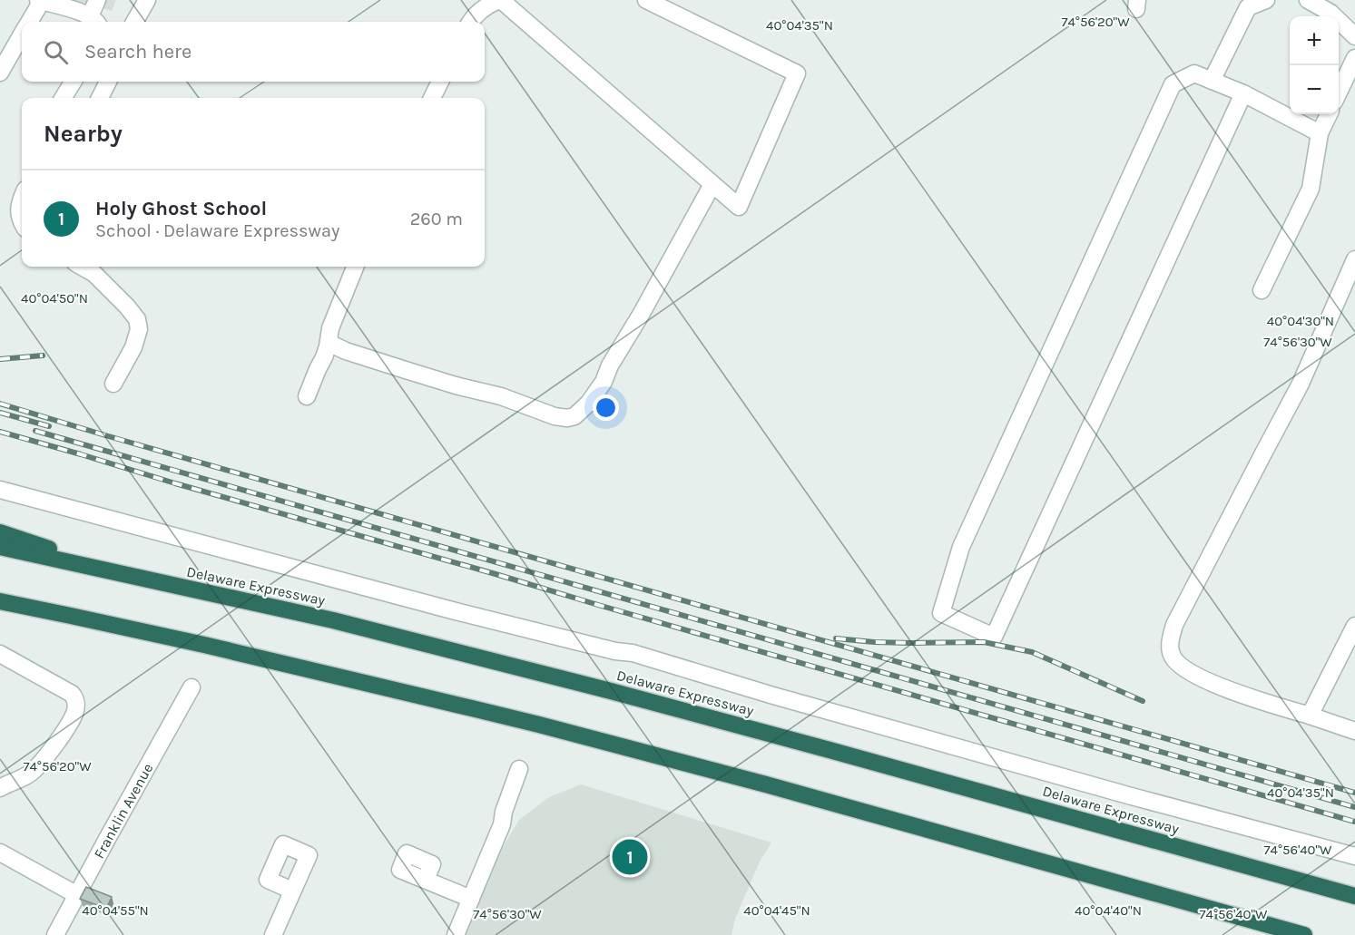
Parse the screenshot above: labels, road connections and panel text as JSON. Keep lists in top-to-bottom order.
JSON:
{
  "streets": {
    "highway": ["Delaware Expressway"],
    "street": ["Franklin Avenue"]
  },
  "page": {
    "map_buttons": ["+", "−"],
    "search": "Search here",
    "heading": "Nearby",
    "list": [
      {
        "mark": "1",
        "name": "Holy Ghost School",
        "note": "School · Delaware Expressway",
        "value": "260 m"
      }
    ],
    "pins": "1"
  },
  "coordinates": [
    "74°56'20\"W",
    "40°04'35\"N",
    "40°04'50\"N",
    "40°04'30\"N",
    "74°56'30\"W",
    "74°56'40\"W",
    "40°04'55\"N",
    "40°04'45\"N",
    "40°04'40\"N"
  ]
}
